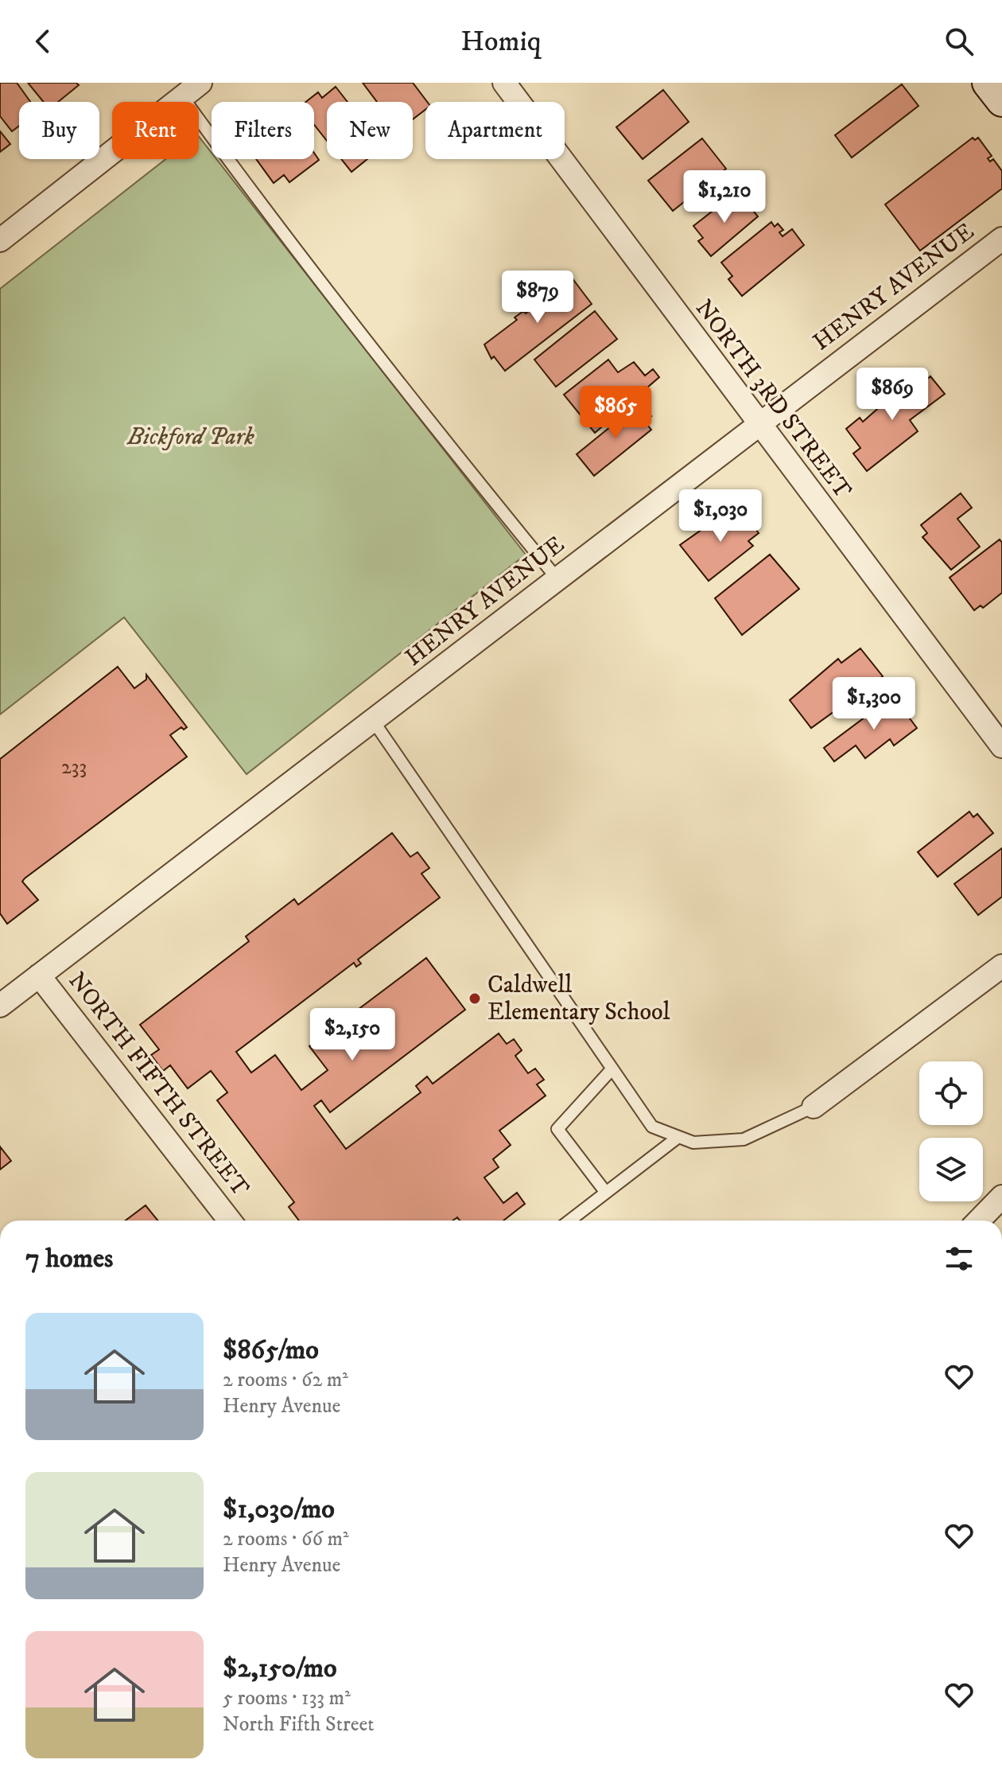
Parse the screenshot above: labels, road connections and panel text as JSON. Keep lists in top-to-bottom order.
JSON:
{
  "streets": {
    "street": ["HENRY AVENUE", "NORTH 3RD STREET", "NORTH FIFTH STREET"]
  },
  "crossings": [
    ["HENRY AVENUE", "NORTH 3RD STREET"],
    ["HENRY AVENUE", "NORTH FIFTH STREET"]
  ],
  "parks": ["Bickford Park"],
  "places": ["Caldwell Elementary School"],
  "house_numbers": ["233"],
  "page": {
    "header": "Homiq",
    "chip": [
      "Buy",
      "Rent",
      "Filters",
      "New",
      "Apartment"
    ],
    "price": [
      "$1,210",
      "$879",
      "$869",
      "$865",
      "$1,030",
      "$1,300",
      "$2,150"
    ],
    "heading": "7 homes",
    "list": [
      {
        "name": "$865/mo",
        "note": "2 rooms · 62 m² · Henry Avenue"
      },
      {
        "name": "$1,030/mo",
        "note": "2 rooms · 66 m² · Henry Avenue"
      },
      {
        "name": "$2,150/mo",
        "note": "5 rooms · 133 m² · North Fifth Street"
      }
    ]
  }
}
